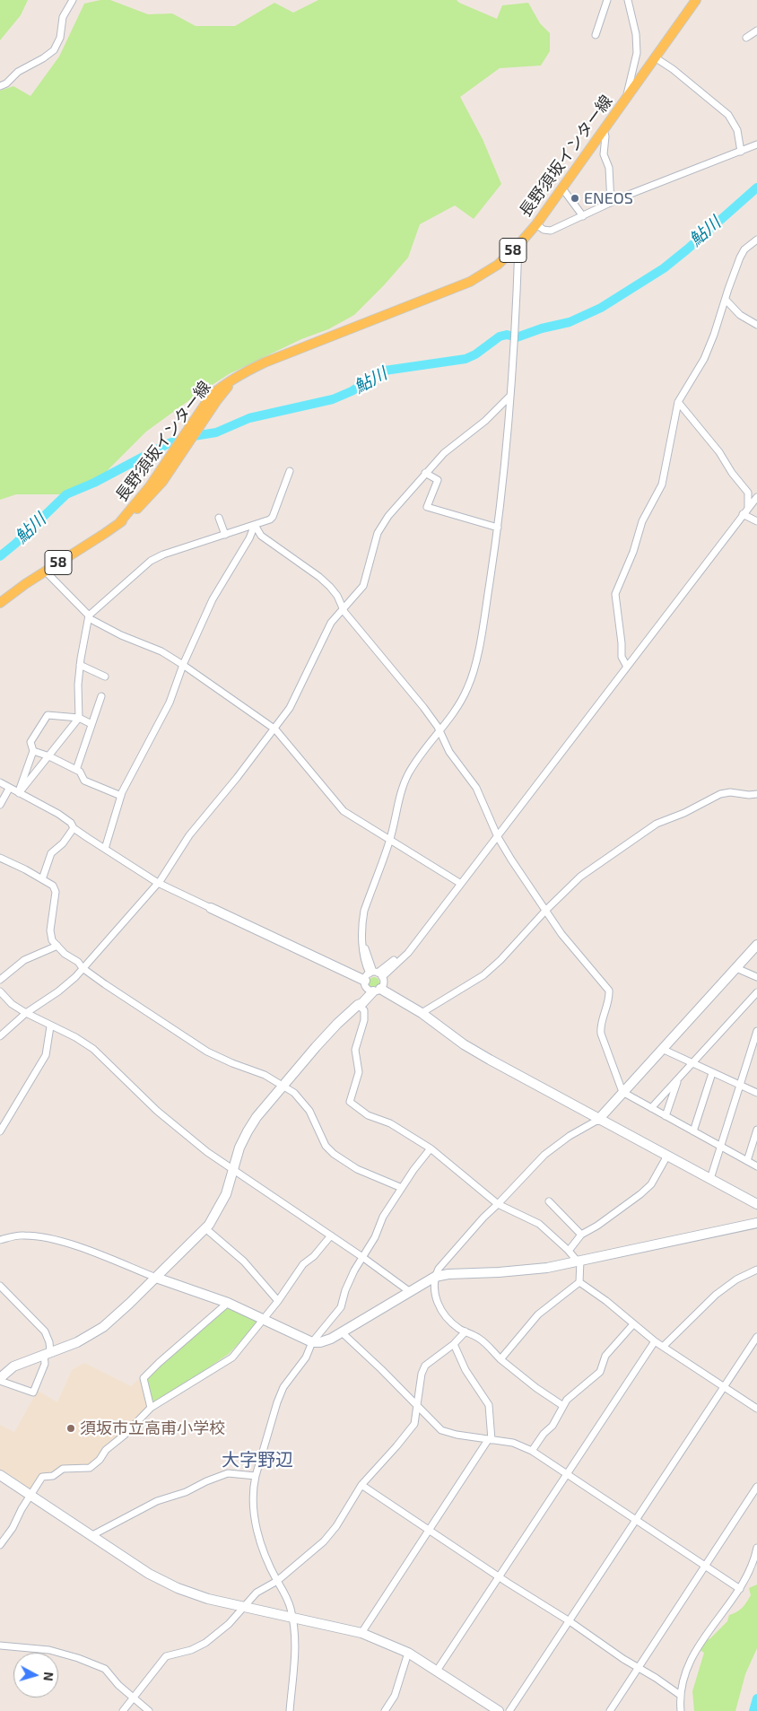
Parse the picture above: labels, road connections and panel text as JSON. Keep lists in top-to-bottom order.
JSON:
{
  "streets": {
    "main road": ["長野須坂インター線", "58"]
  },
  "districts": ["大字野辺"],
  "water": ["鮎川"],
  "places": ["ENEOS", "須坂市立高甫小学校"],
  "north": "right"
}
